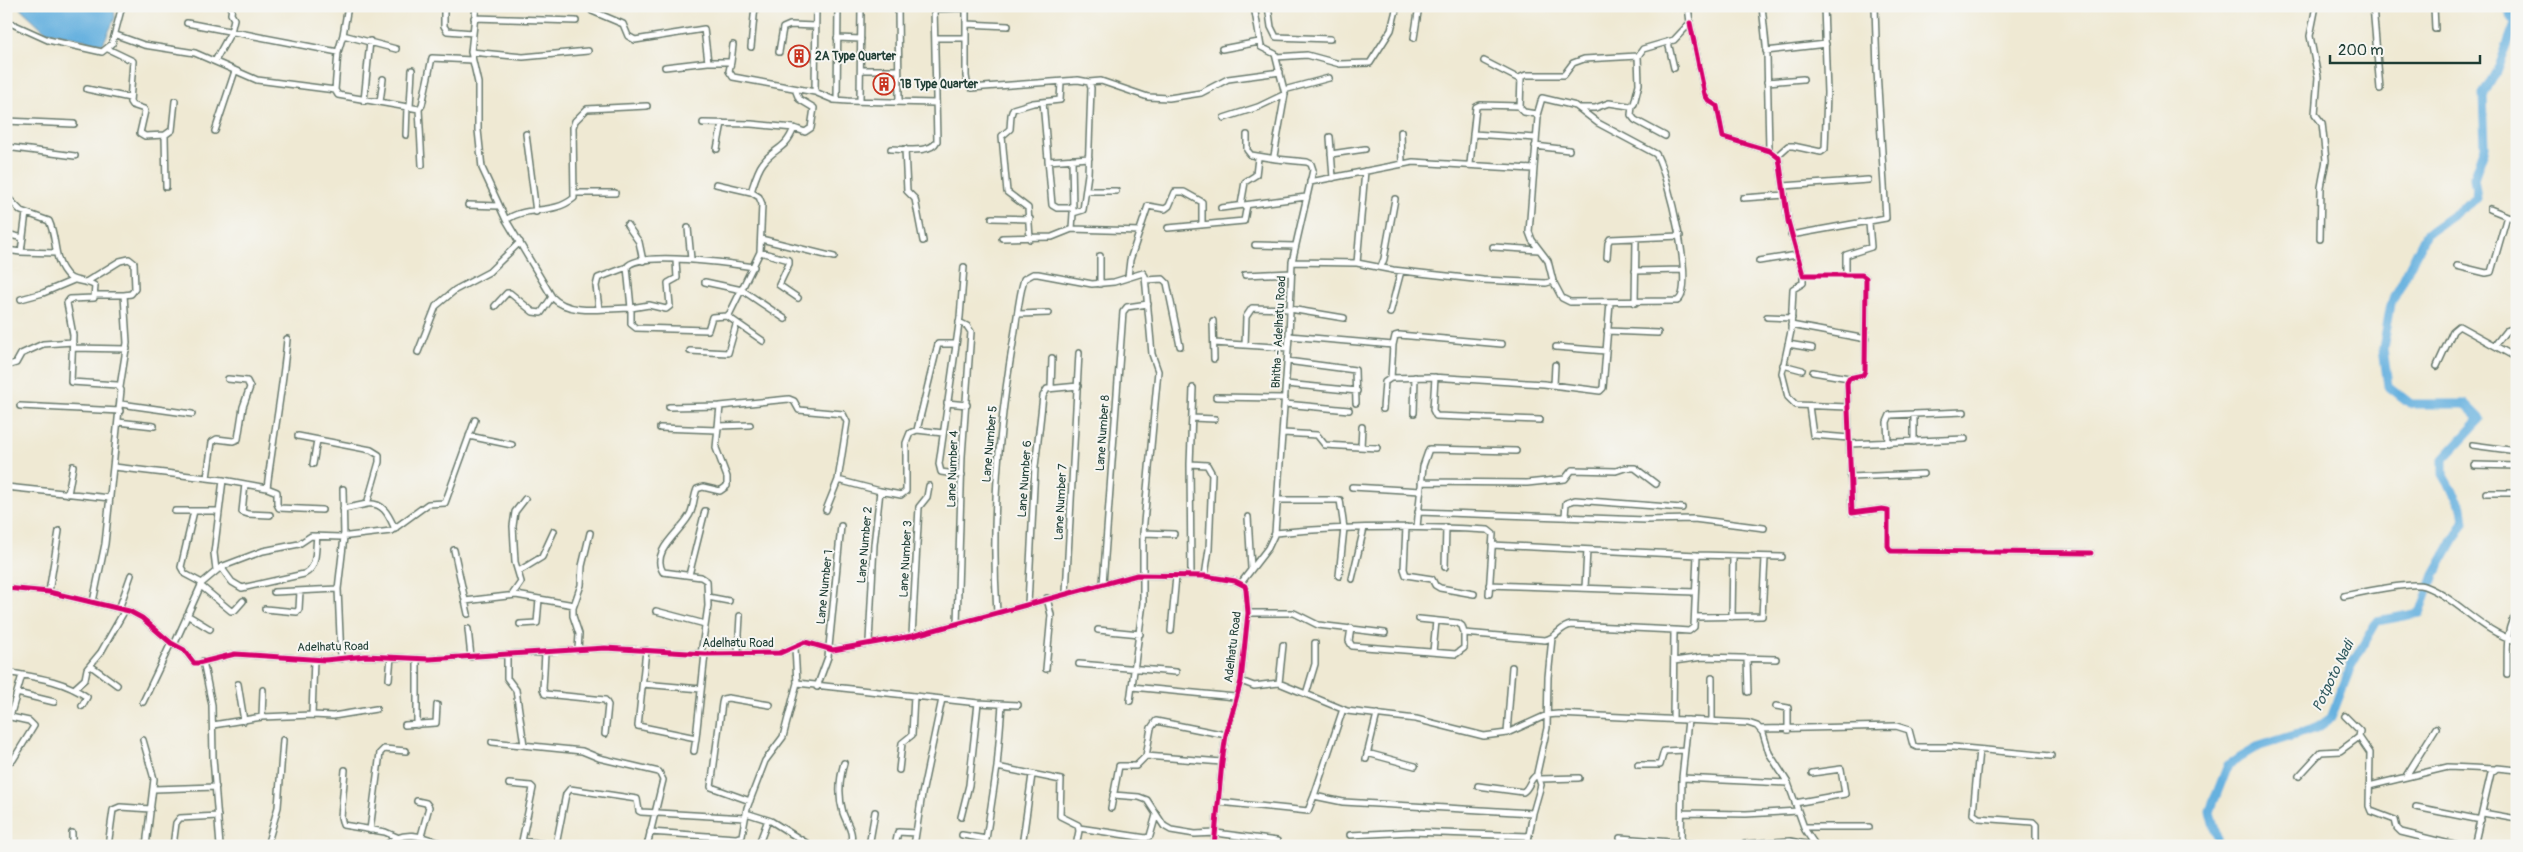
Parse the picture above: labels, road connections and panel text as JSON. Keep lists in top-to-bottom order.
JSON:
{
  "streets": {
    "street": [
      "Bhitha - Adelhatu Road",
      "Lane Number 8",
      "Lane Number 5",
      "Lane Number 4",
      "Lane Number 6",
      "Lane Number 7",
      "Lane Number 2",
      "Lane Number 3",
      "Lane Number 1",
      "Adelhatu Road"
    ]
  },
  "crossings": [
    ["Bhitha - Adelhatu Road", "Adelhatu Road"],
    ["Lane Number 1", "Adelhatu Road"]
  ],
  "water": ["Potpoto Nadi"],
  "places": {
    "building": ["2A Type Quarter", "1B Type Quarter"]
  },
  "scale_bar": "200 m"
}
